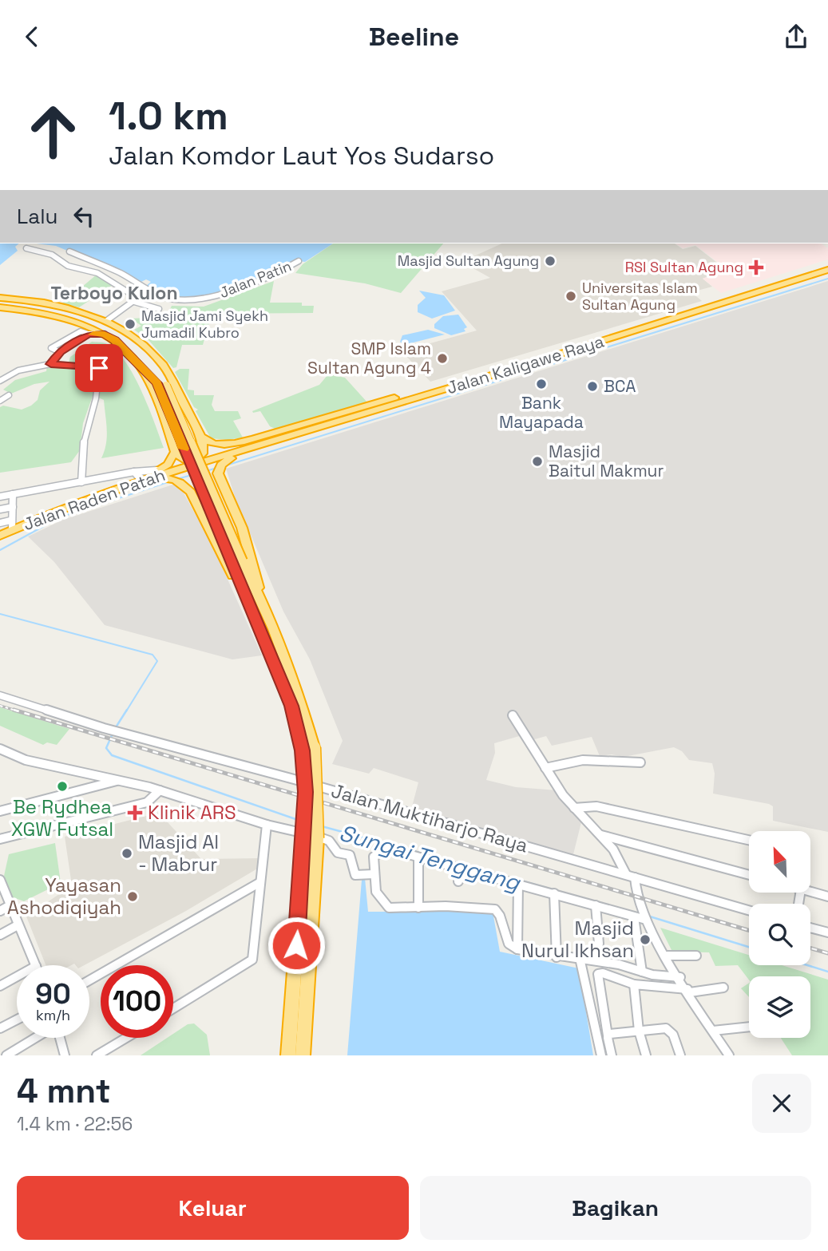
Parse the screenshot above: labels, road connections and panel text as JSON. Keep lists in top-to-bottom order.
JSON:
{
  "streets": {
    "highway": ["Jalan Kaligawe Raya", "Jalan Raden Patah"],
    "street": ["Jalan Patin", "Jalan Muktiharjo Raya"]
  },
  "crossings": [
    ["Jalan Kaligawe Raya", "Jalan Raden Patah"]
  ],
  "districts": ["Terboyo Kulon"],
  "water": ["Sungai Tenggang"],
  "places": {
    "other": [
      "Masjid Sultan Agung",
      "Universitas Islam Sultan Agung",
      "Masjid Jami Syekh Jumadil Kubro",
      "SMP Islam Sultan Agung 4",
      "Bank Mayapada",
      "BCA",
      "Masjid Baitul Makmur",
      "Be Rydhea XGW Futsal",
      "Masjid Al - Mabrur",
      "Yayasan Ashodiqiyah",
      "Masjid Nurul Ikhsan"
    ],
    "health": ["RSI Sultan Agung", "Klinik ARS"]
  },
  "north": "top left",
  "page": {
    "header": "Beeline",
    "turn": ["1.0 km", "Jalan Komdor Laut Yos Sudarso"],
    "then": "Lalu",
    "speed": "90 km/h",
    "limit": "100",
    "heading": ["4 mnt", "1.4 km · 22:56"],
    "buttons": ["Keluar", "Bagikan"]
  }
}
